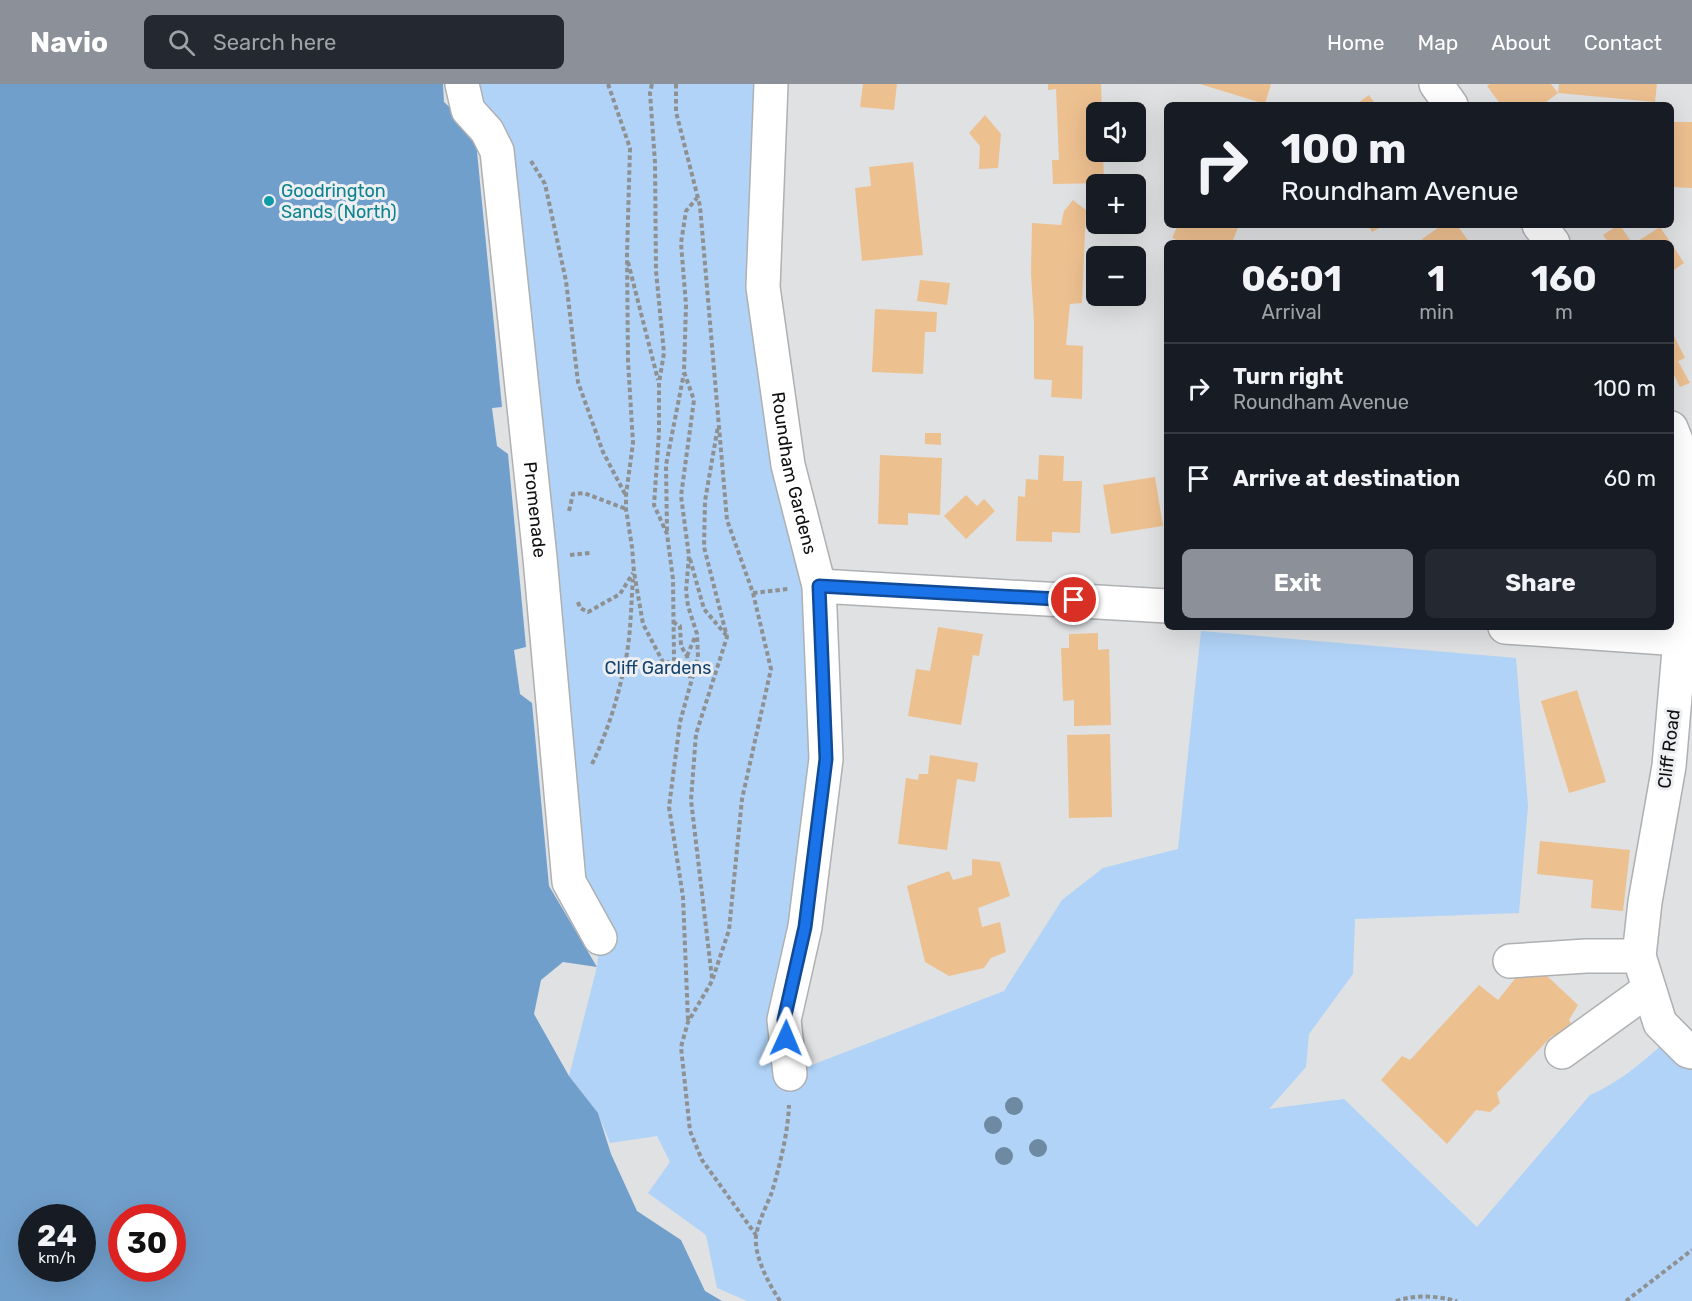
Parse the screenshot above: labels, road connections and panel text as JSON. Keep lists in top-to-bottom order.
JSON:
{
  "streets": {
    "street": ["Roundham Gardens", "Promenade", "Cliff Road"]
  },
  "parks": ["Cliff Gardens"],
  "places": ["Goodrington Sands (North)"],
  "page": {
    "header": "Navio",
    "search": "Search here",
    "nav": [
      "Home",
      "Map",
      "About",
      "Contact"
    ],
    "map_buttons": ["+", "−"],
    "turn": ["100 m", "Roundham Avenue"],
    "eta": [
      "06:01",
      "Arrival",
      "1",
      "min",
      "160",
      "m"
    ],
    "list": [
      {
        "name": "Turn right",
        "note": "Roundham Avenue",
        "value": "100 m"
      },
      {
        "name": "Arrive at destination",
        "value": "60 m"
      }
    ],
    "buttons": ["Exit", "Share"],
    "speed": "24 km/h",
    "limit": "30"
  }
}
